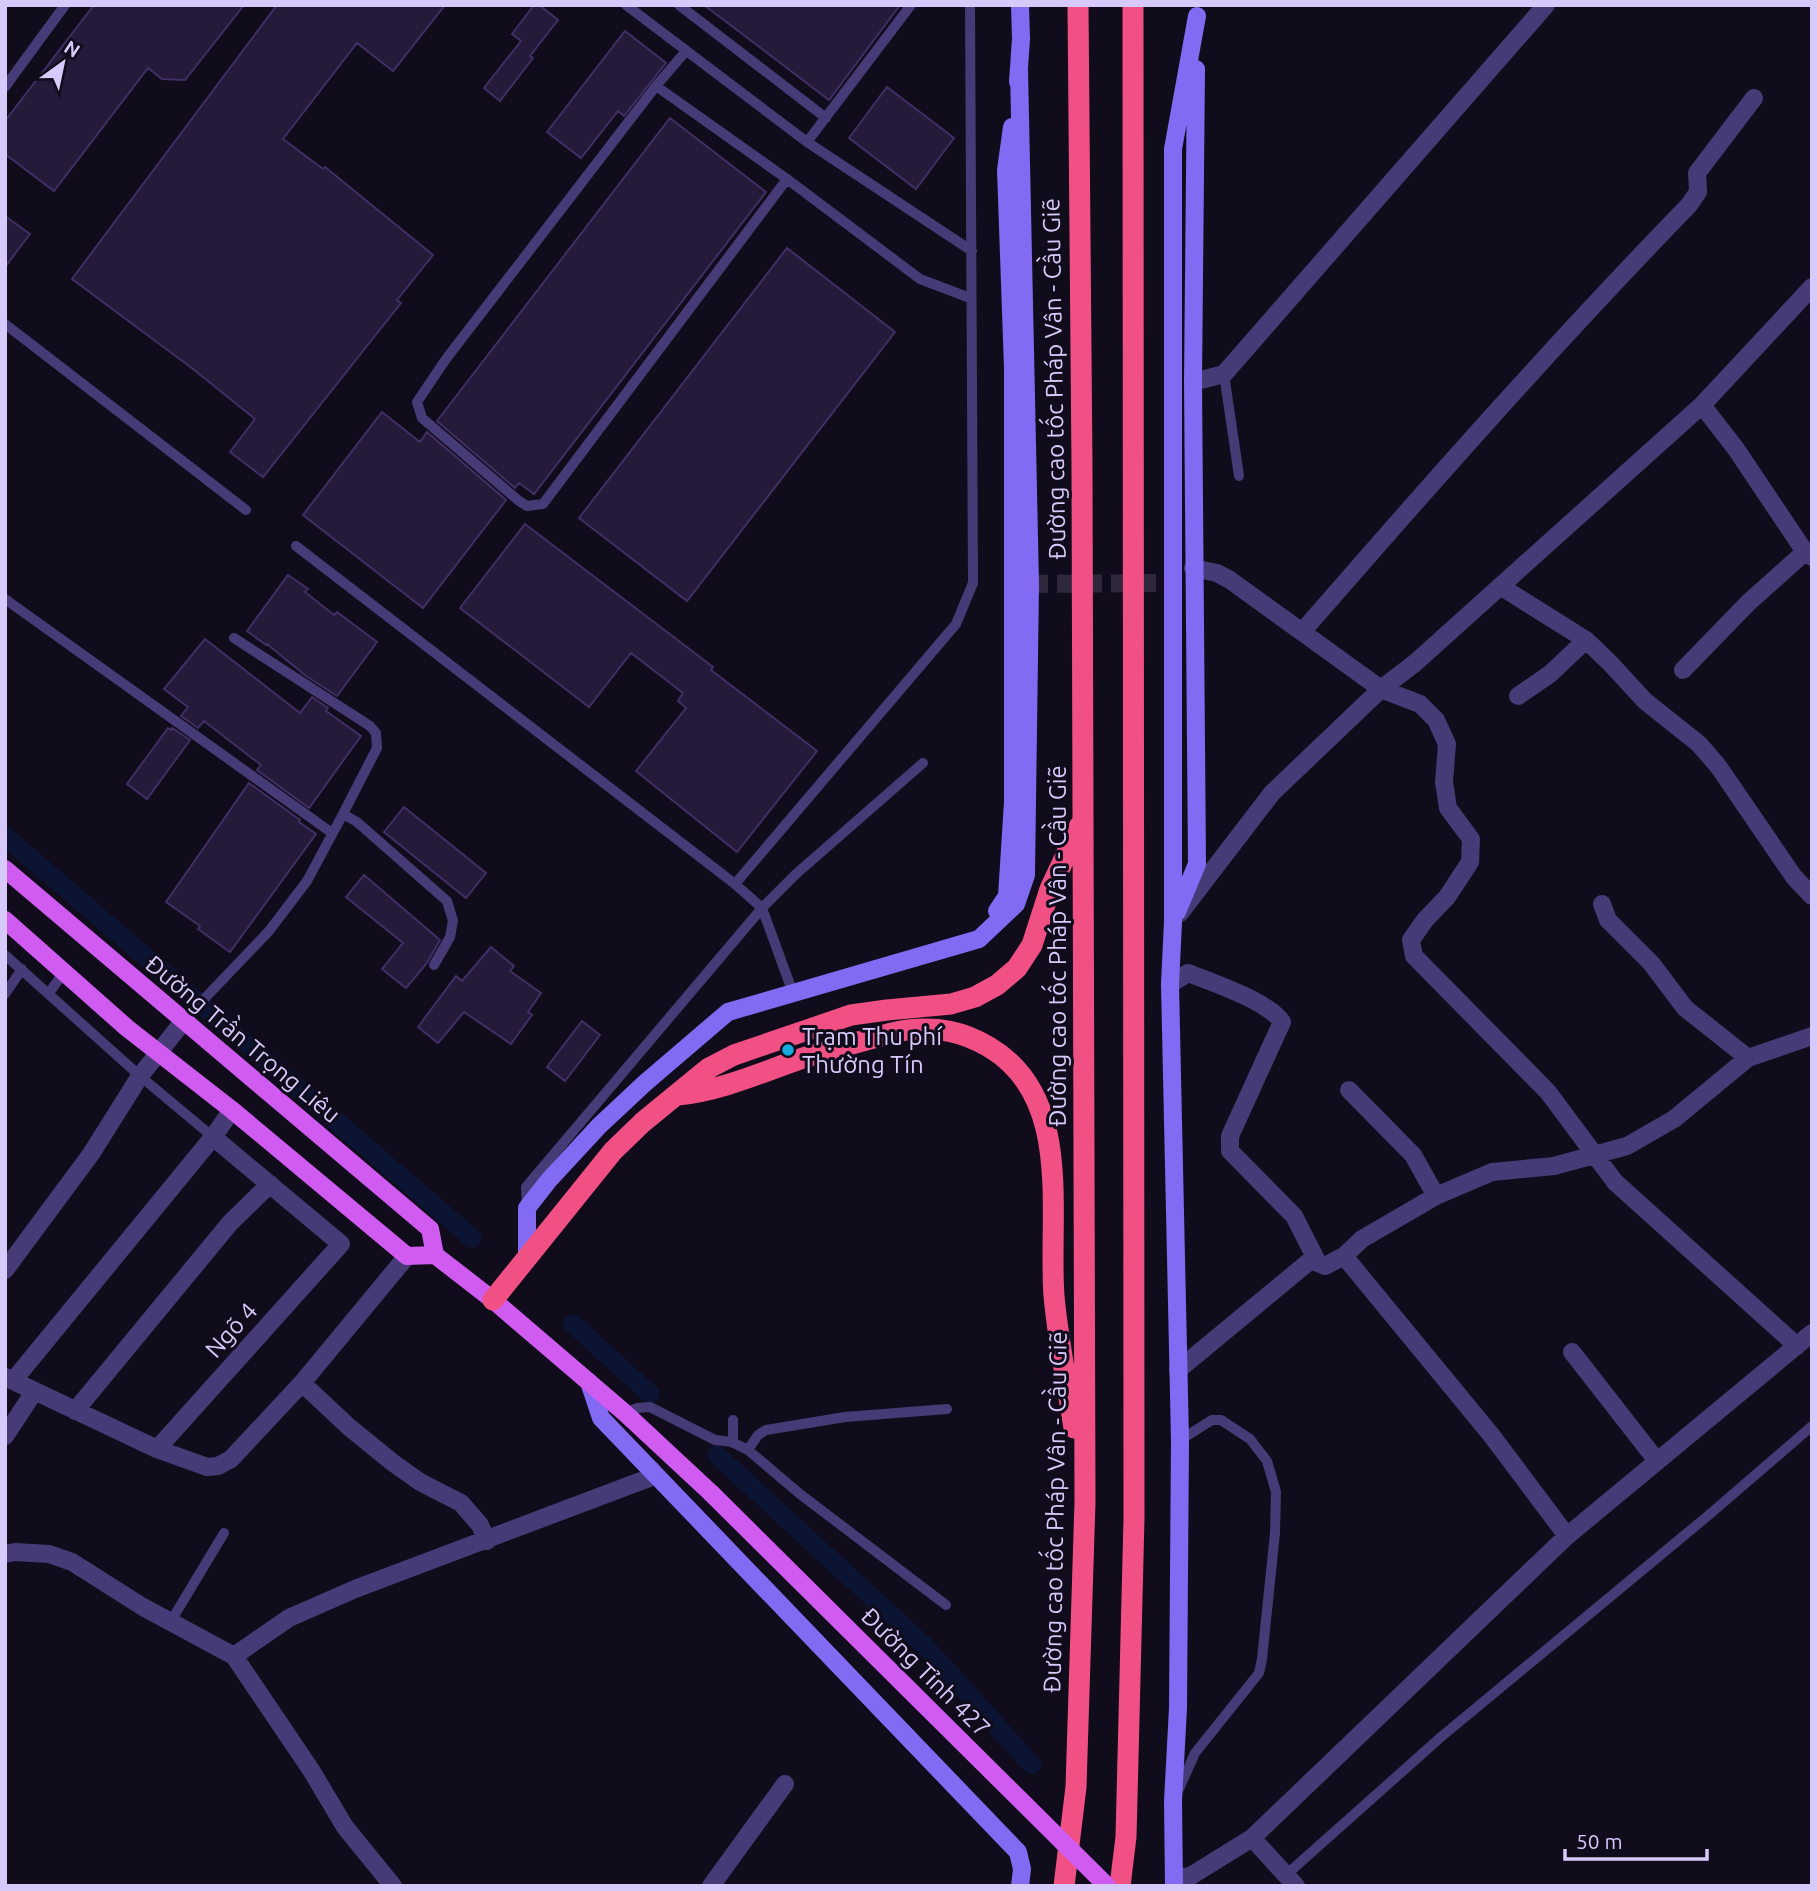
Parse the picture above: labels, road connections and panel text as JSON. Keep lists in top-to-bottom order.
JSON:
{
  "streets": {
    "highway": ["Đường cao tốc Pháp Vân - Cầu Giẽ"],
    "main road": ["Đường Trần Trọng Liêu", "Đường Tỉnh 427"],
    "street": ["Ngõ 4"]
  },
  "places": ["Trạm Thu phí Thường Tín"],
  "scale_bar": "50 m",
  "north": "top right"
}
